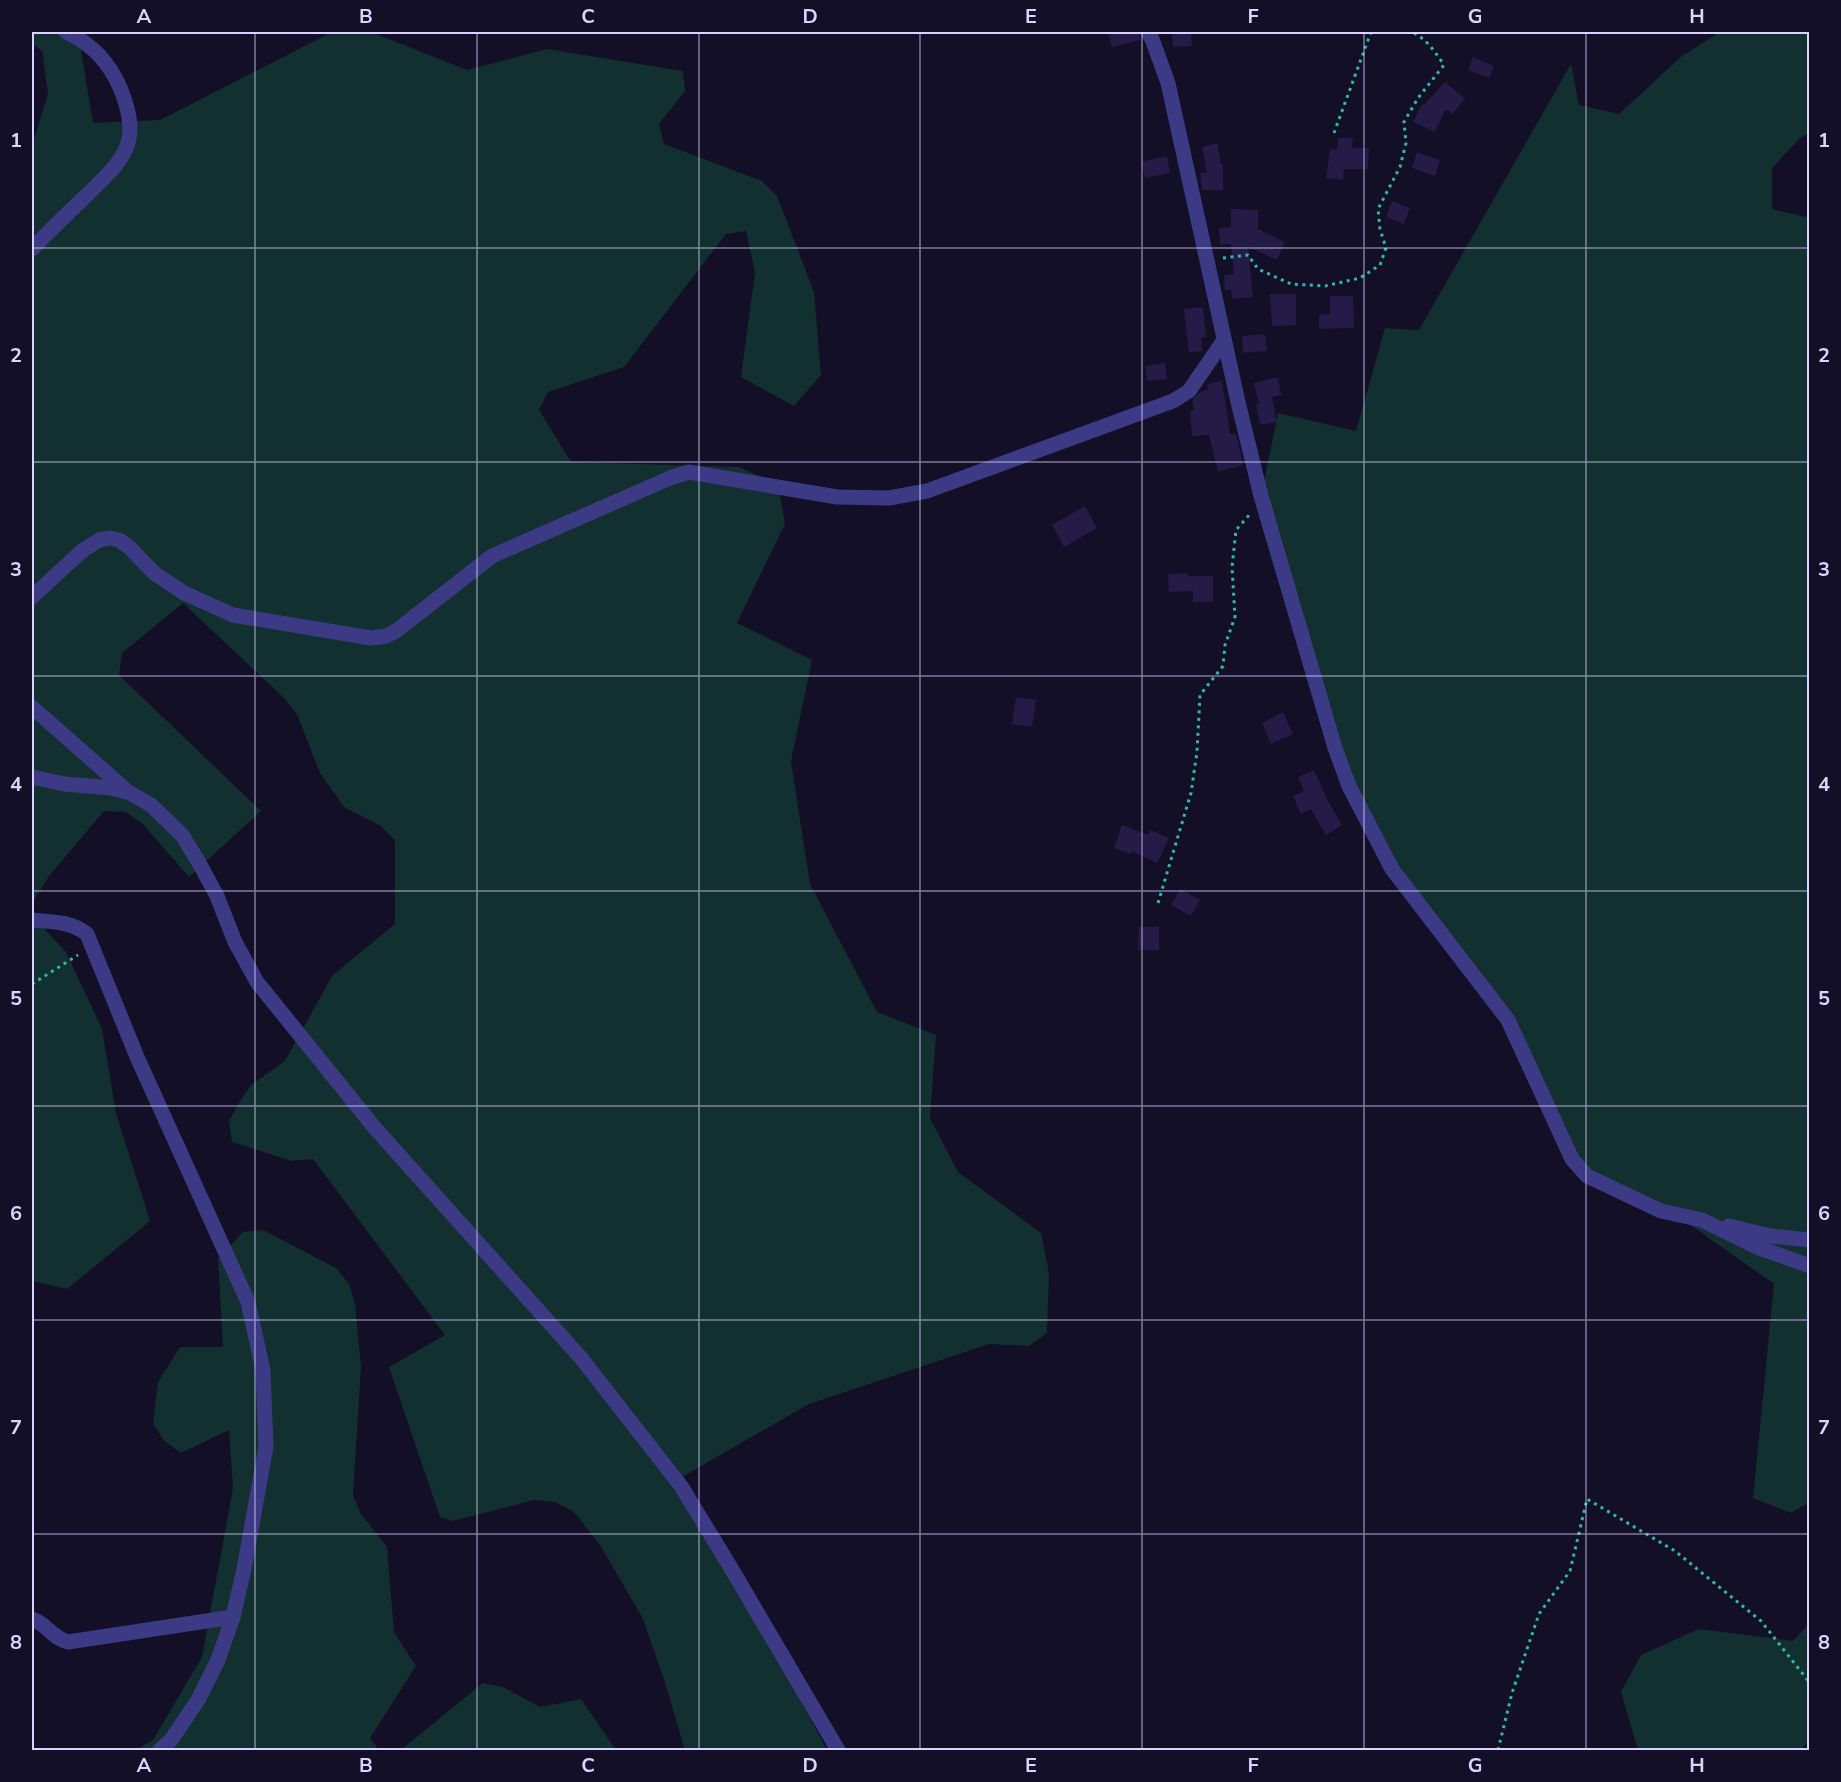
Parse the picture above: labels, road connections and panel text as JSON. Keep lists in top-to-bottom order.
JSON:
{
  "grid": {
    "columns": [
      "A",
      "B",
      "C",
      "D",
      "E",
      "F",
      "G",
      "H"
    ],
    "rows": [
      "1",
      "2",
      "3",
      "4",
      "5",
      "6",
      "7",
      "8"
    ]
  }
}
